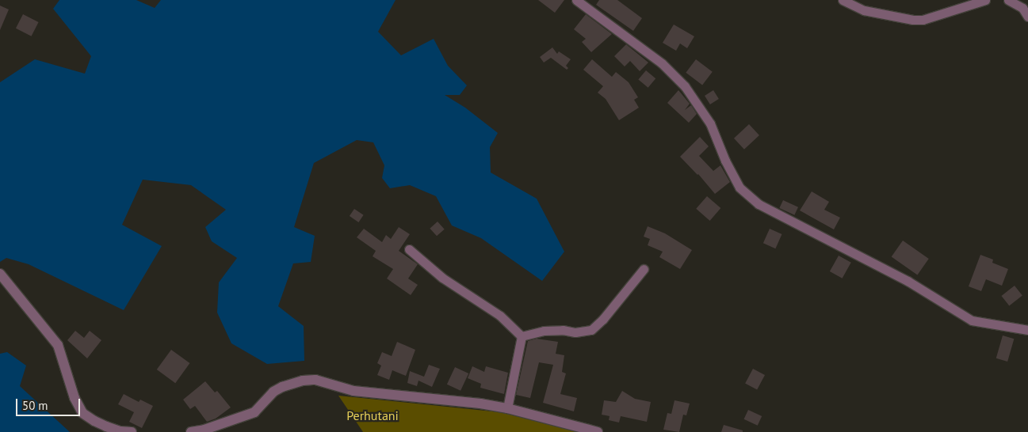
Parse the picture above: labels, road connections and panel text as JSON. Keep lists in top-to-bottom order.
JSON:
{
  "parks": ["Perhutani"],
  "scale_bar": "50 m"
}
